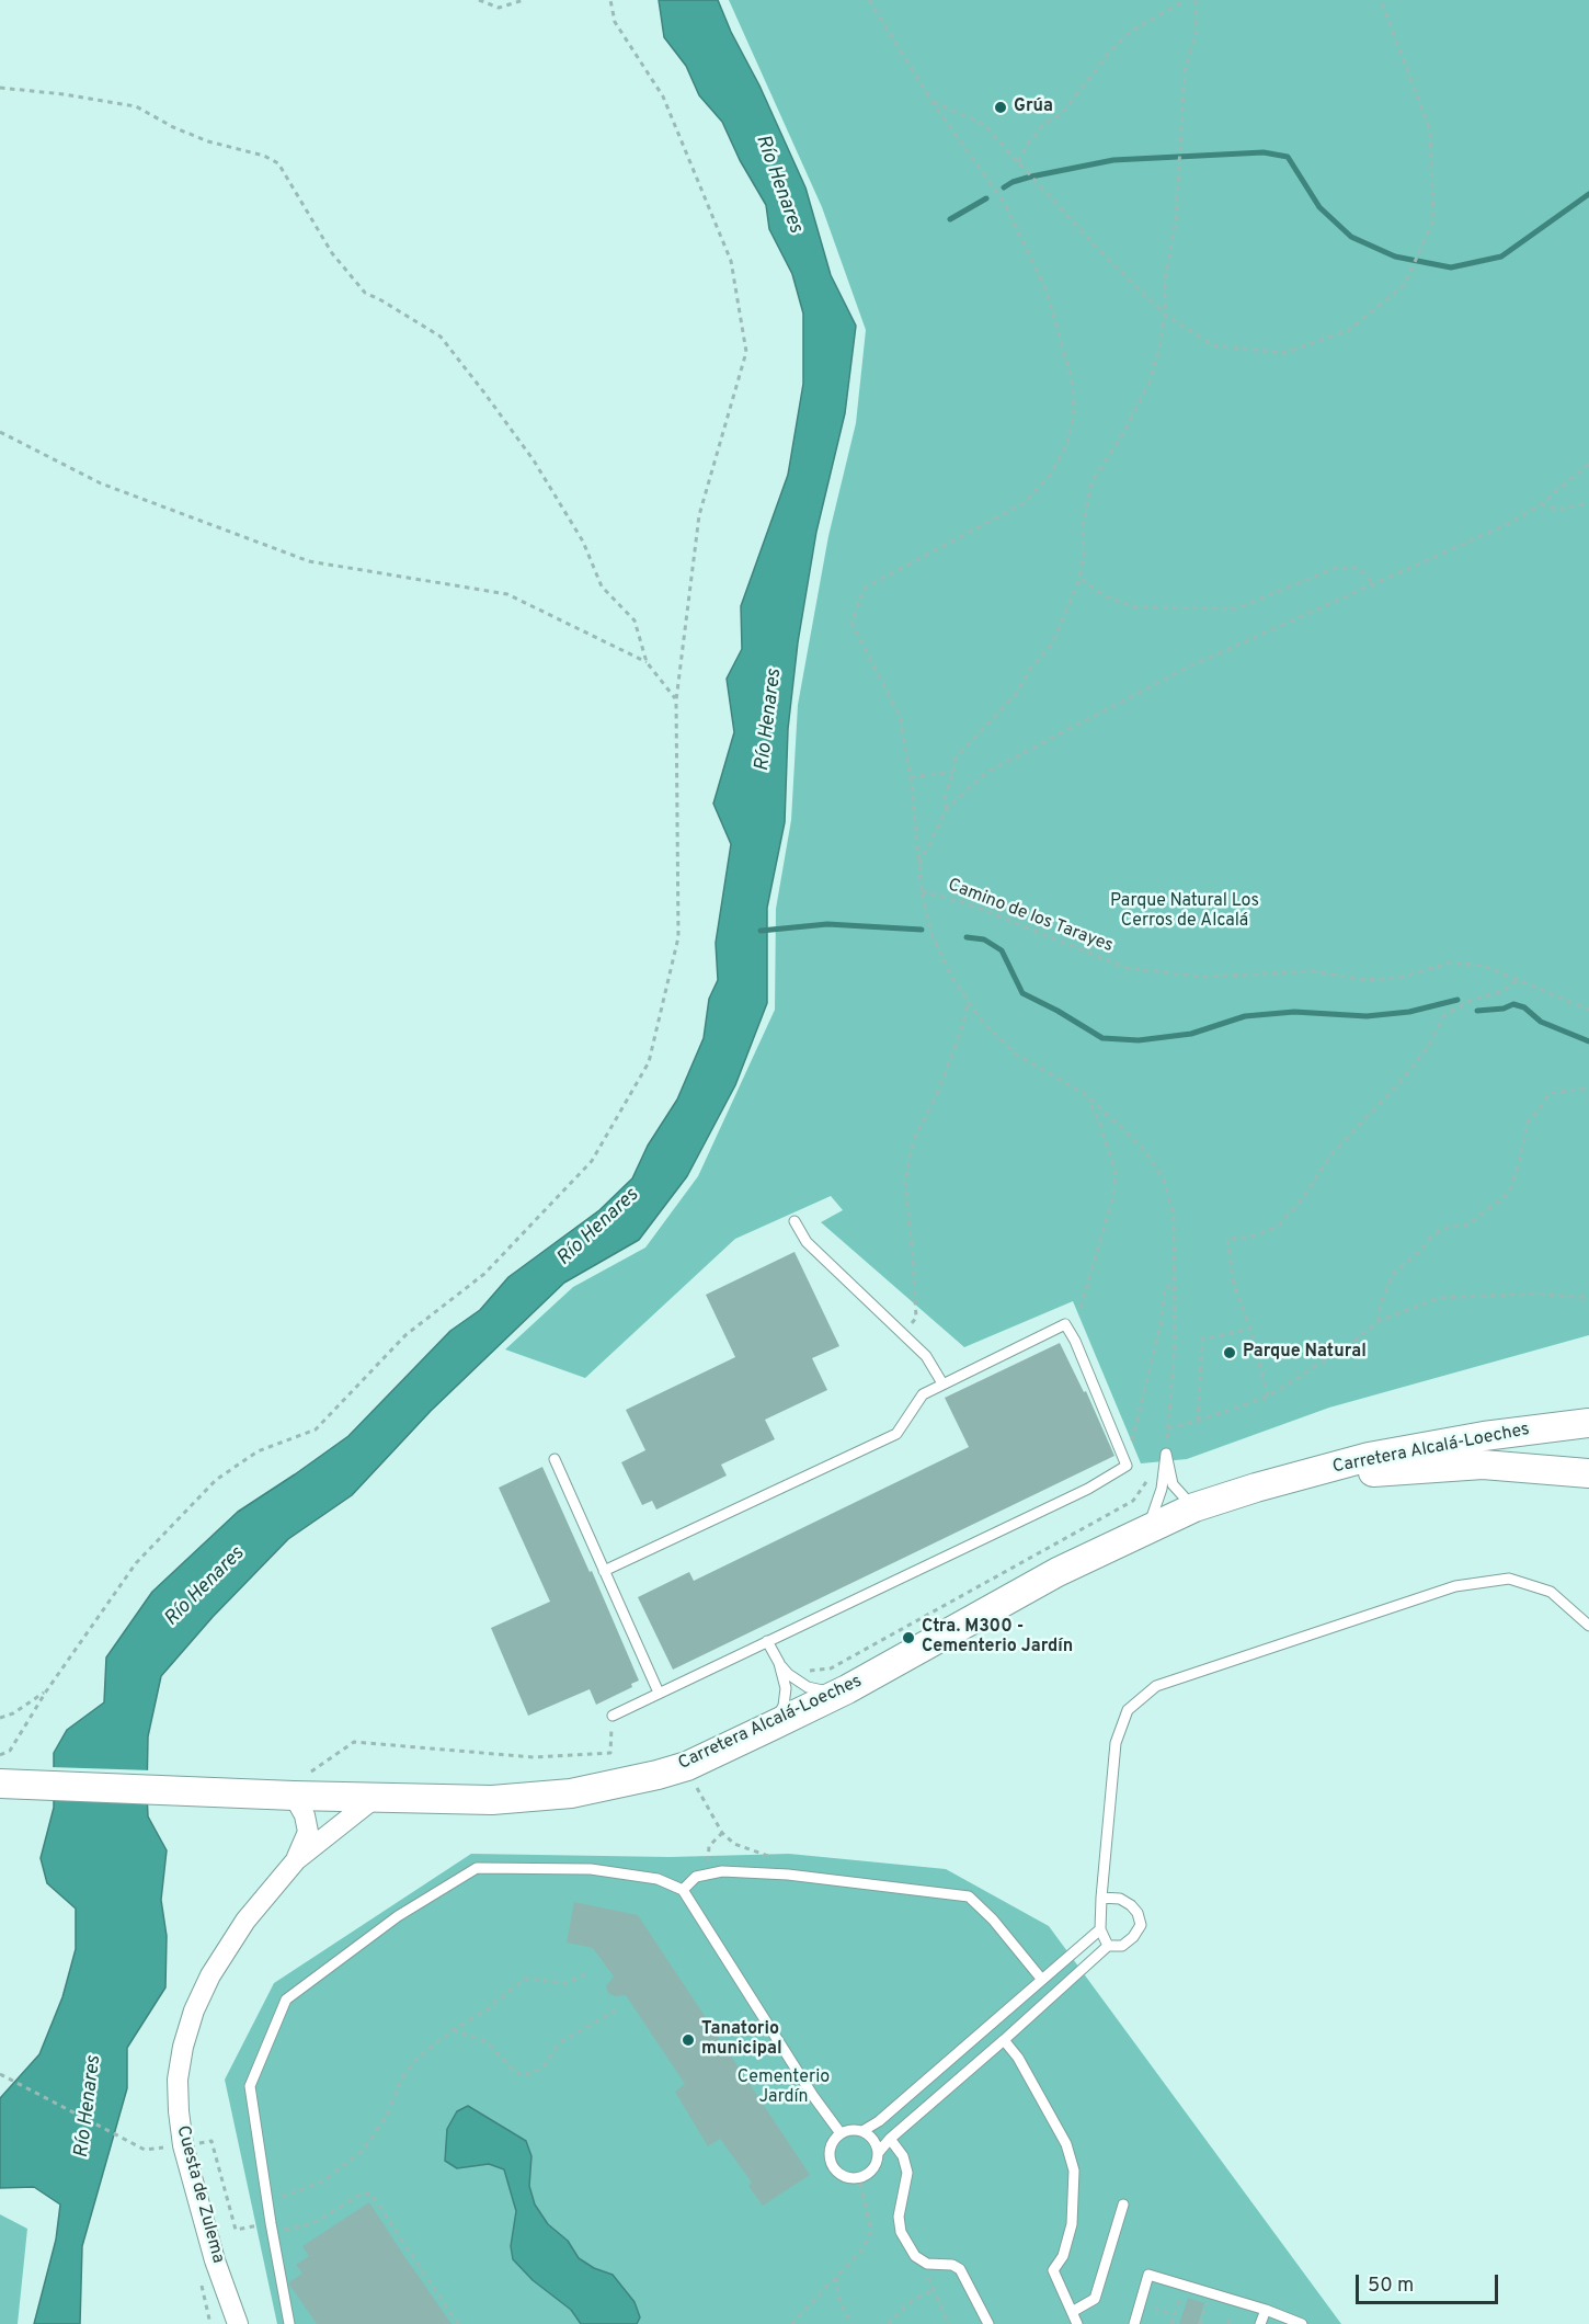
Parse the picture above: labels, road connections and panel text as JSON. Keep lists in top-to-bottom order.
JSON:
{
  "streets": {
    "main road": ["Carretera Alcalá-Loeches"],
    "street": ["Cuesta de Zulema"],
    "path": ["Camino de los Tarayes"]
  },
  "water": ["Río Henares"],
  "parks": ["Parque Natural Los Cerros de Alcalá", "Cementerio Jardín"],
  "places": [
    "Grúa",
    "Parque Natural",
    "Ctra. M300 - Cementerio Jardín",
    "Tanatorio municipal"
  ],
  "scale_bar": "50 m"
}
